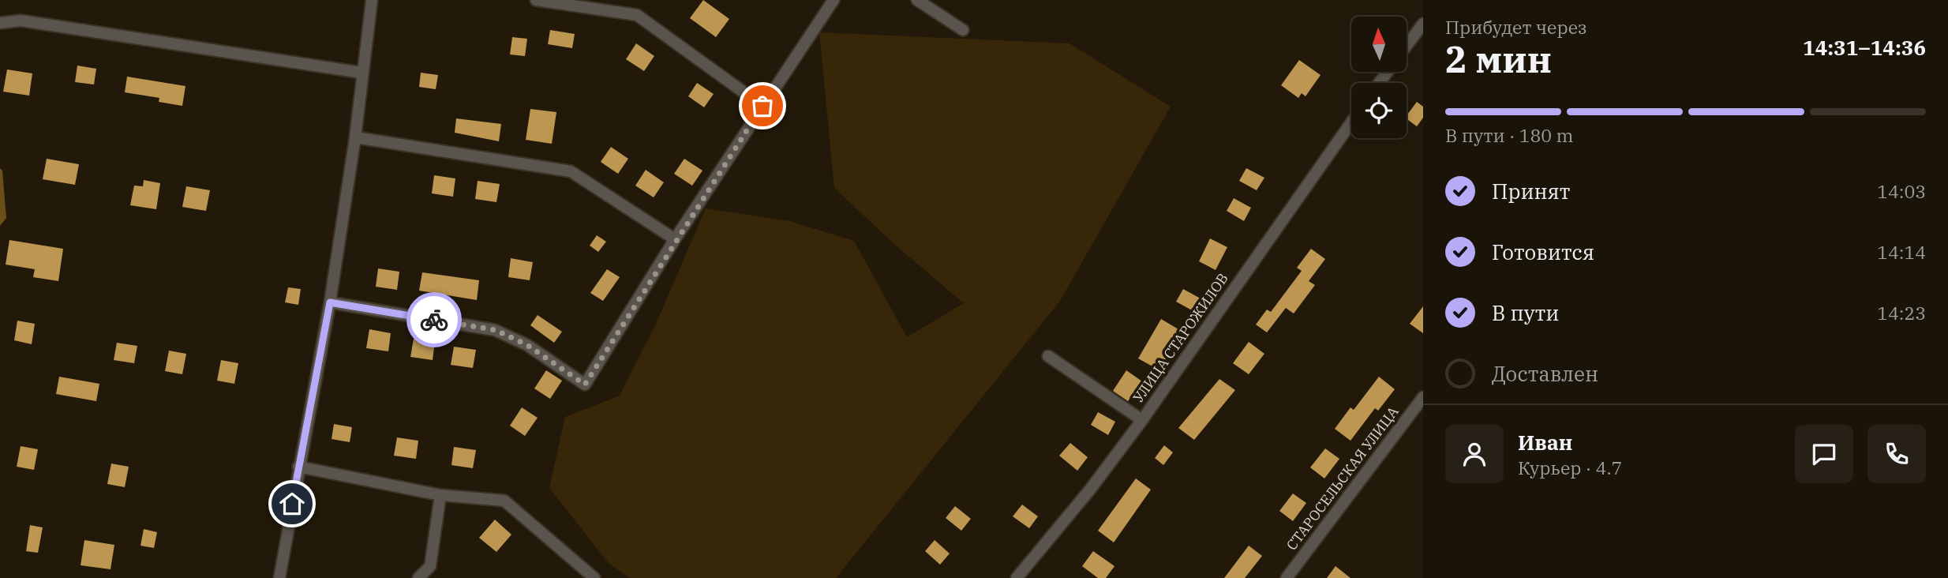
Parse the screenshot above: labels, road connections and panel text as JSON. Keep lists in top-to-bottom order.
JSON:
{
  "streets": {
    "street": ["УЛИЦА СТАРОЖИЛОВ", "СТАРОСЕЛЬСКАЯ УЛИЦА"]
  },
  "north": "top",
  "page": {
    "heading": ["2 мин", "Прибудет через", "14:31–14:36"],
    "panel": ["Иван", "Курьер · 4.7"],
    "bar": "В пути · 180 m",
    "list": [
      ["Принят", "14:03"],
      ["Готовится", "14:14"],
      ["В пути", "14:23"],
      "Доставлен"
    ]
  }
}
